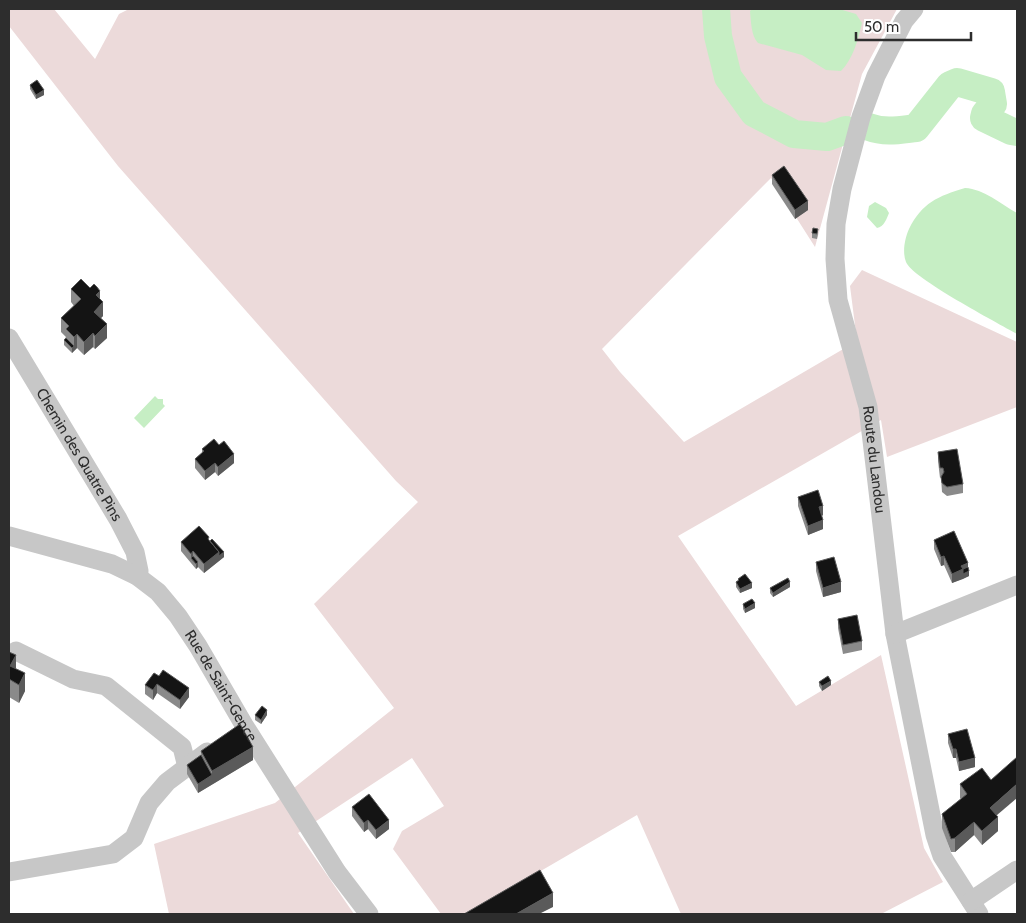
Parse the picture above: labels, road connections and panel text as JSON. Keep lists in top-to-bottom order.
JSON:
{
  "streets": {
    "street": ["Chemin des Quatre Pins", "Route du Landou", "Rue de Saint-Gence"]
  },
  "crossings": [
    ["Chemin des Quatre Pins", "Rue de Saint-Gence"]
  ],
  "scale_bar": "50 m"
}
